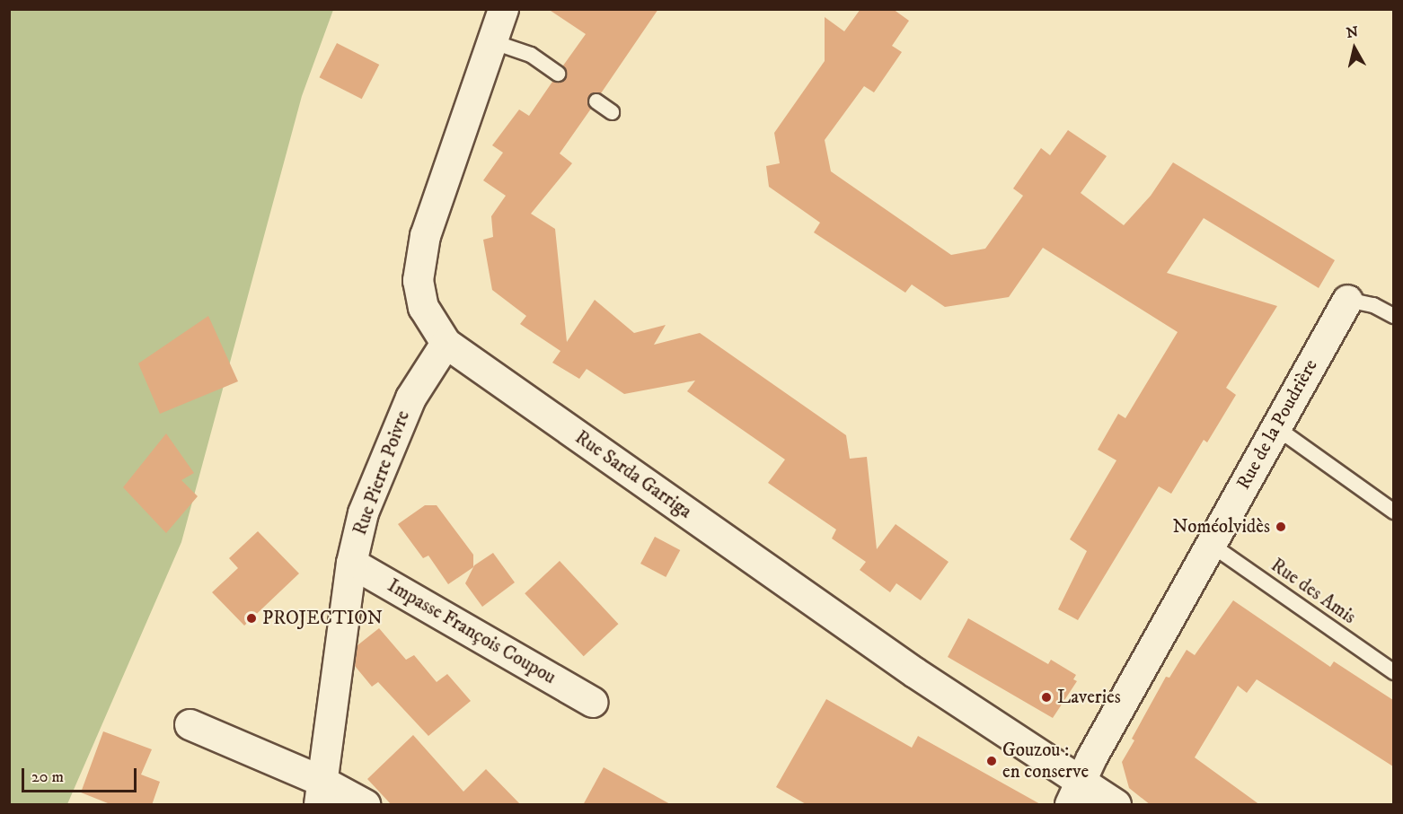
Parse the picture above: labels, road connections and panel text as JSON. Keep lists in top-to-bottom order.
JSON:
{
  "streets": {
    "street": [
      "Rue de la Poudrière",
      "Rue Pierre Poivre",
      "Rue Sarda Garriga",
      "Impasse François Coupou"
    ],
    "lane": ["Rue des Amis"]
  },
  "crossings": [
    ["Rue de la Poudrière", "Rue Sarda Garriga"],
    ["Rue de la Poudrière", "Rue des Amis"],
    ["Rue Pierre Poivre", "Rue Sarda Garriga"],
    ["Rue Pierre Poivre", "Impasse François Coupou"]
  ],
  "places": [
    "Noméolvidès",
    "PROJECTION",
    "Laveries",
    "Gouzou : en conserve"
  ],
  "scale_bar": "20 m",
  "north": "top"
}
